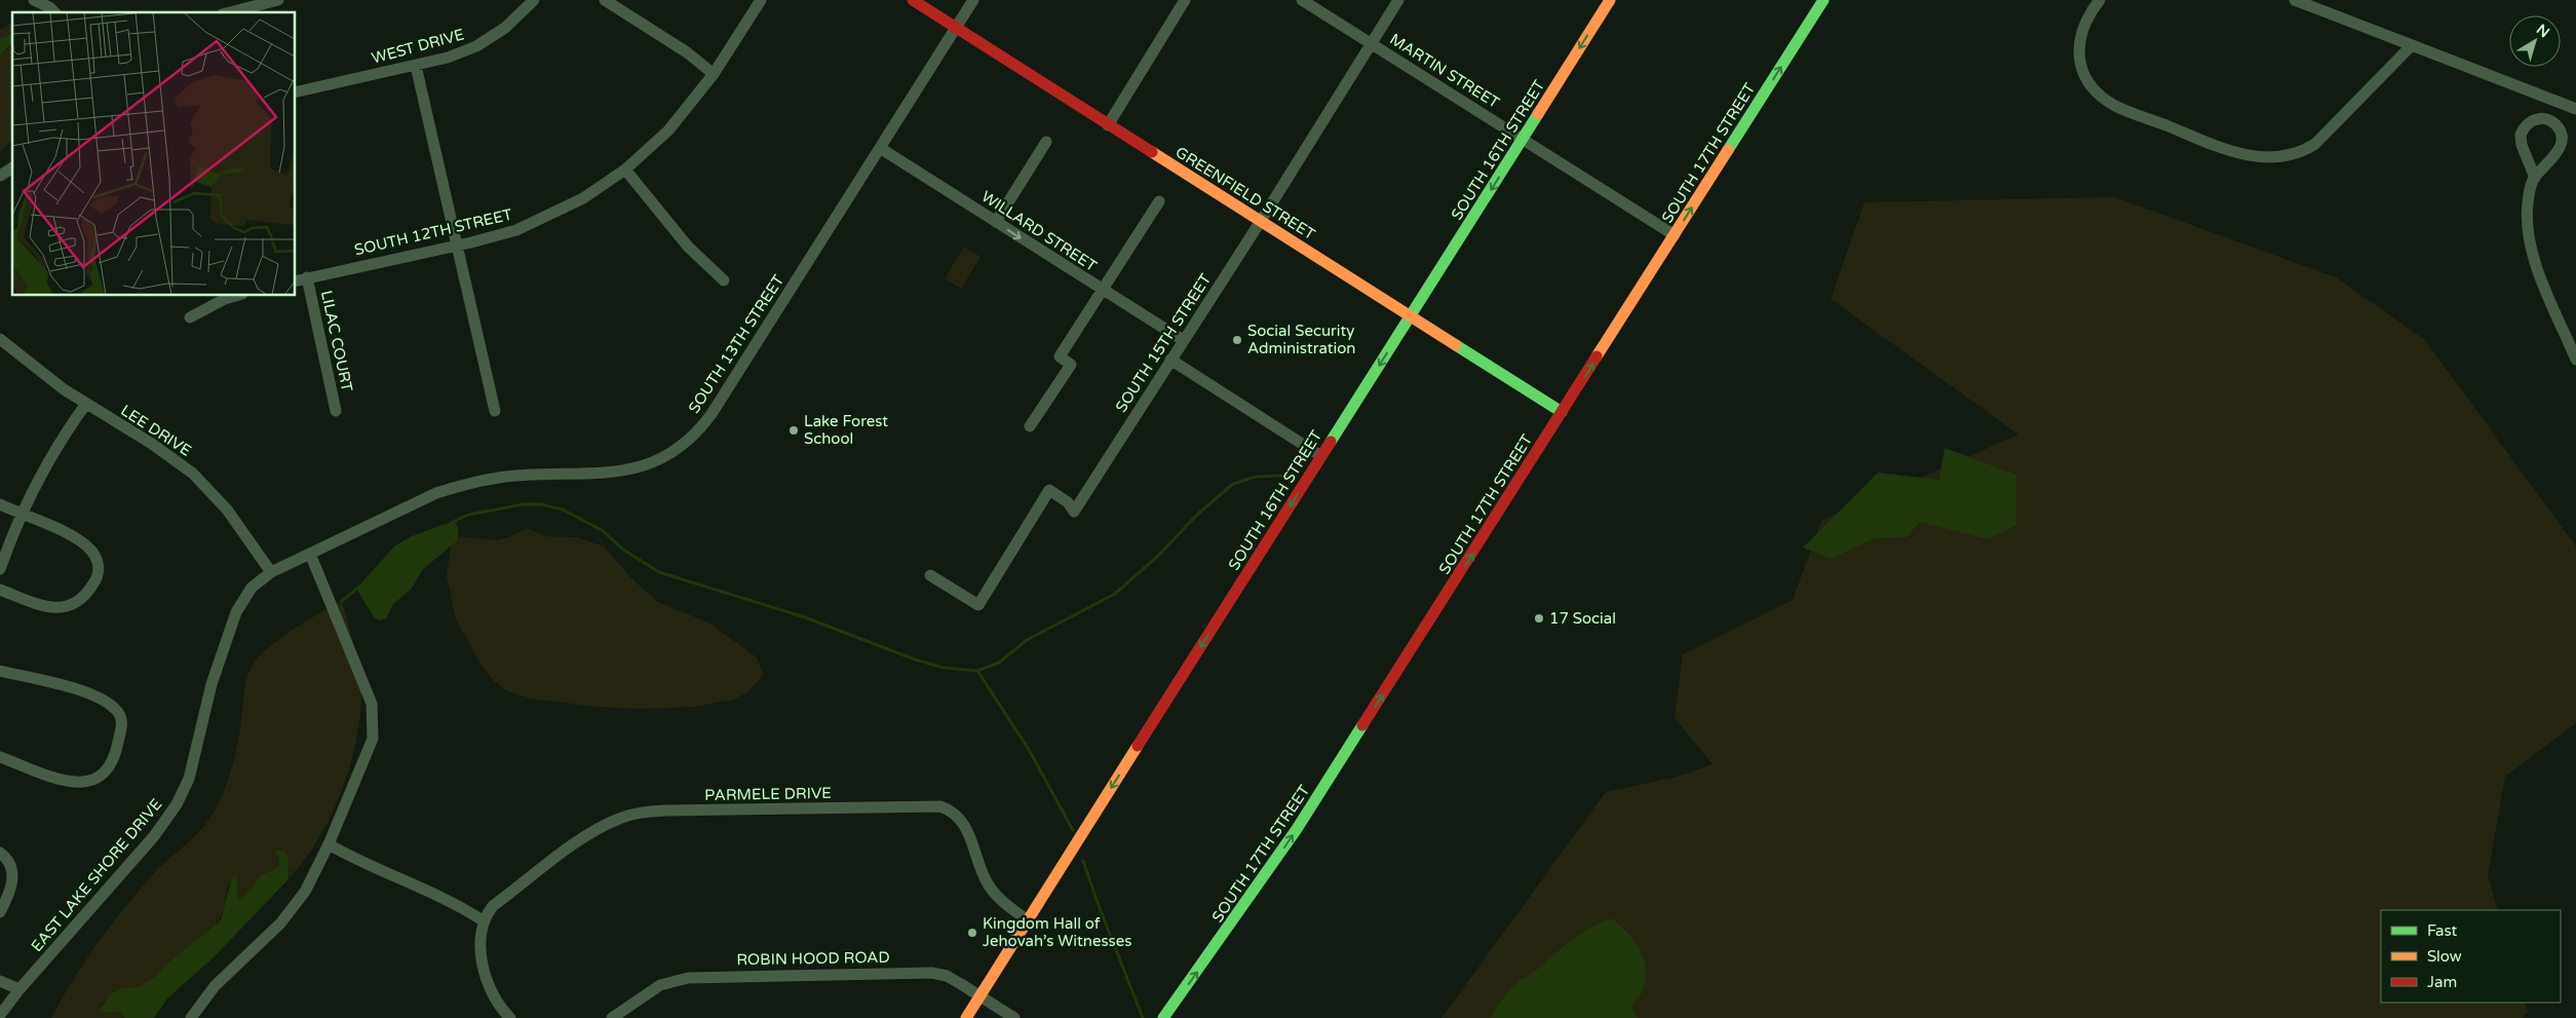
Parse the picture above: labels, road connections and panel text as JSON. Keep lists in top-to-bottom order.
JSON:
{
  "streets": {
    "main road": ["SOUTH 16TH STREET", "SOUTH 17TH STREET", "GREENFIELD STREET"],
    "street": [
      "WEST DRIVE",
      "MARTIN STREET",
      "WILLARD STREET",
      "SOUTH 12TH STREET",
      "LILAC COURT",
      "SOUTH 15TH STREET",
      "SOUTH 13TH STREET",
      "LEE DRIVE",
      "PARMELE DRIVE",
      "EAST LAKE SHORE DRIVE",
      "ROBIN HOOD ROAD"
    ]
  },
  "crossings": [
    ["MARTIN STREET", "SOUTH 16TH STREET"],
    ["MARTIN STREET", "SOUTH 17TH STREET"],
    ["MARTIN STREET", "SOUTH 15TH STREET"],
    ["SOUTH 16TH STREET", "GREENFIELD STREET"],
    ["SOUTH 16TH STREET", "PARMELE DRIVE"],
    ["SOUTH 16TH STREET", "ROBIN HOOD ROAD"],
    ["SOUTH 17TH STREET", "GREENFIELD STREET"],
    ["GREENFIELD STREET", "SOUTH 15TH STREET"],
    ["GREENFIELD STREET", "SOUTH 13TH STREET"],
    ["WILLARD STREET", "SOUTH 15TH STREET"],
    ["WILLARD STREET", "SOUTH 13TH STREET"],
    ["SOUTH 12TH STREET", "LILAC COURT"],
    ["SOUTH 13TH STREET", "EAST LAKE SHORE DRIVE"],
    ["LEE DRIVE", "EAST LAKE SHORE DRIVE"]
  ],
  "one_way": ["SOUTH 16TH STREET", "SOUTH 17TH STREET", "WILLARD STREET"],
  "places": [
    "Social Security Administration",
    "Lake Forest School",
    "17 Social",
    "Kingdom Hall of Jehovah’s Witnesses"
  ],
  "legend": ["Fast", "Slow", "Jam"],
  "north": "top right"
}
